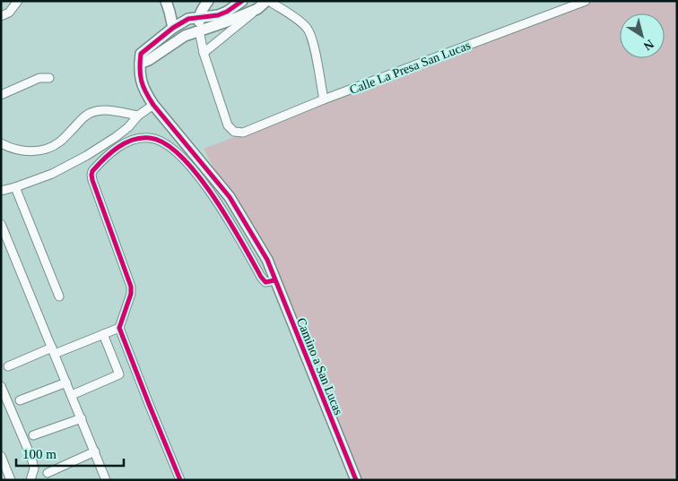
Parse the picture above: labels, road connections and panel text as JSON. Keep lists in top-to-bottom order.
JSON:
{
  "streets": {
    "street": ["Calle La Presa San Lucas", "Camino a San Lucas"]
  },
  "scale_bar": "100 m",
  "north": "bottom right"
}
